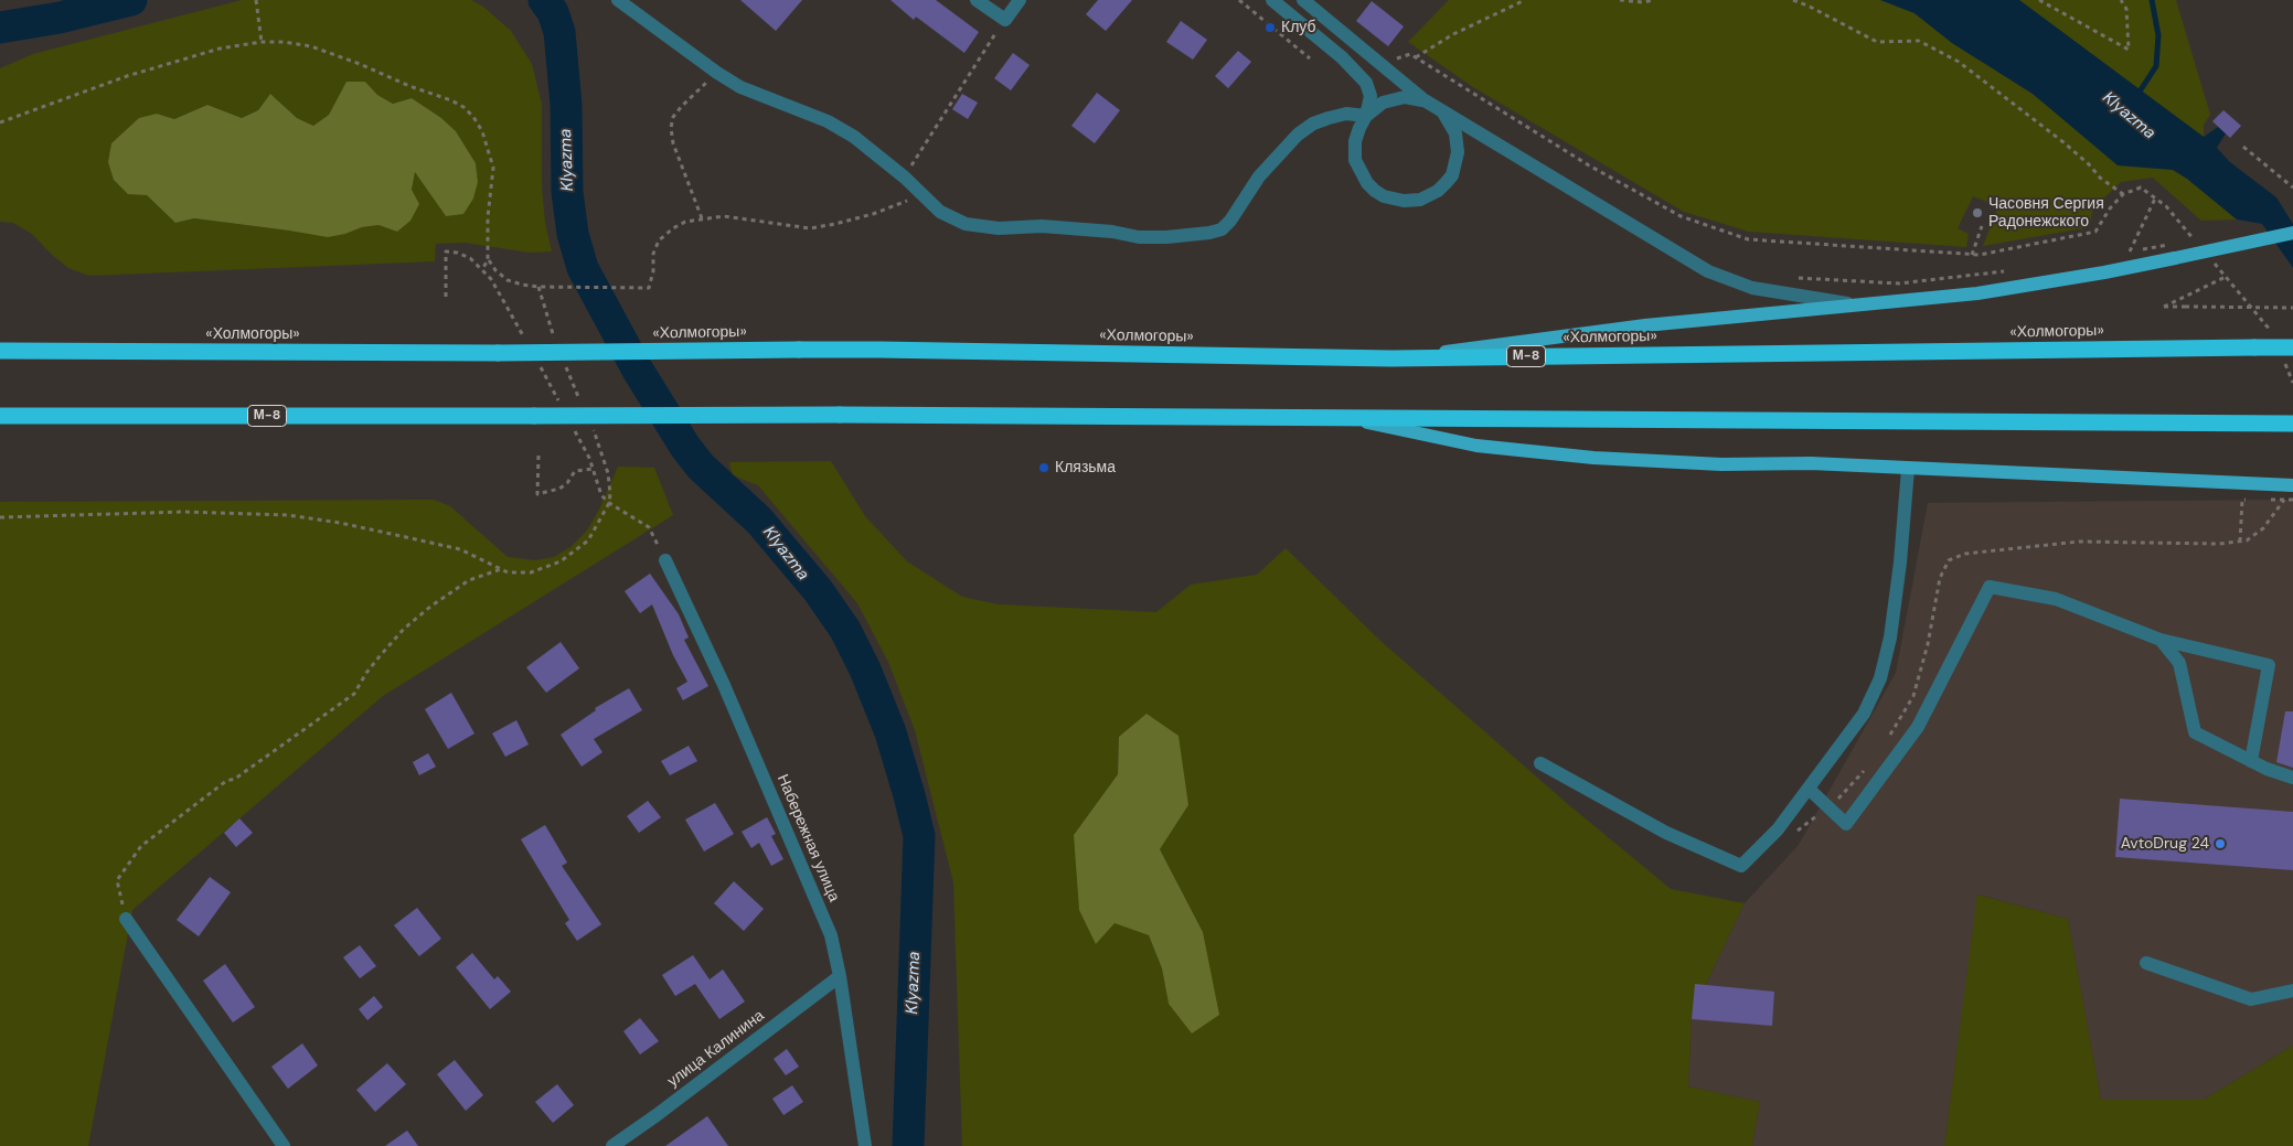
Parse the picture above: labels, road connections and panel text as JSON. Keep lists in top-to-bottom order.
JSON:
{
  "streets": {
    "highway": ["«Холмогоры»", "М-8"],
    "street": ["Набережная улица", "улица Калинина"]
  },
  "crossings": [
    ["Набережная улица", "улица Калинина"]
  ],
  "water": ["Klyazma"],
  "places": [
    "Клуб",
    "Часовня Сергия Радонежского",
    "Клязьма",
    "AvtoDrug 24"
  ]
}
